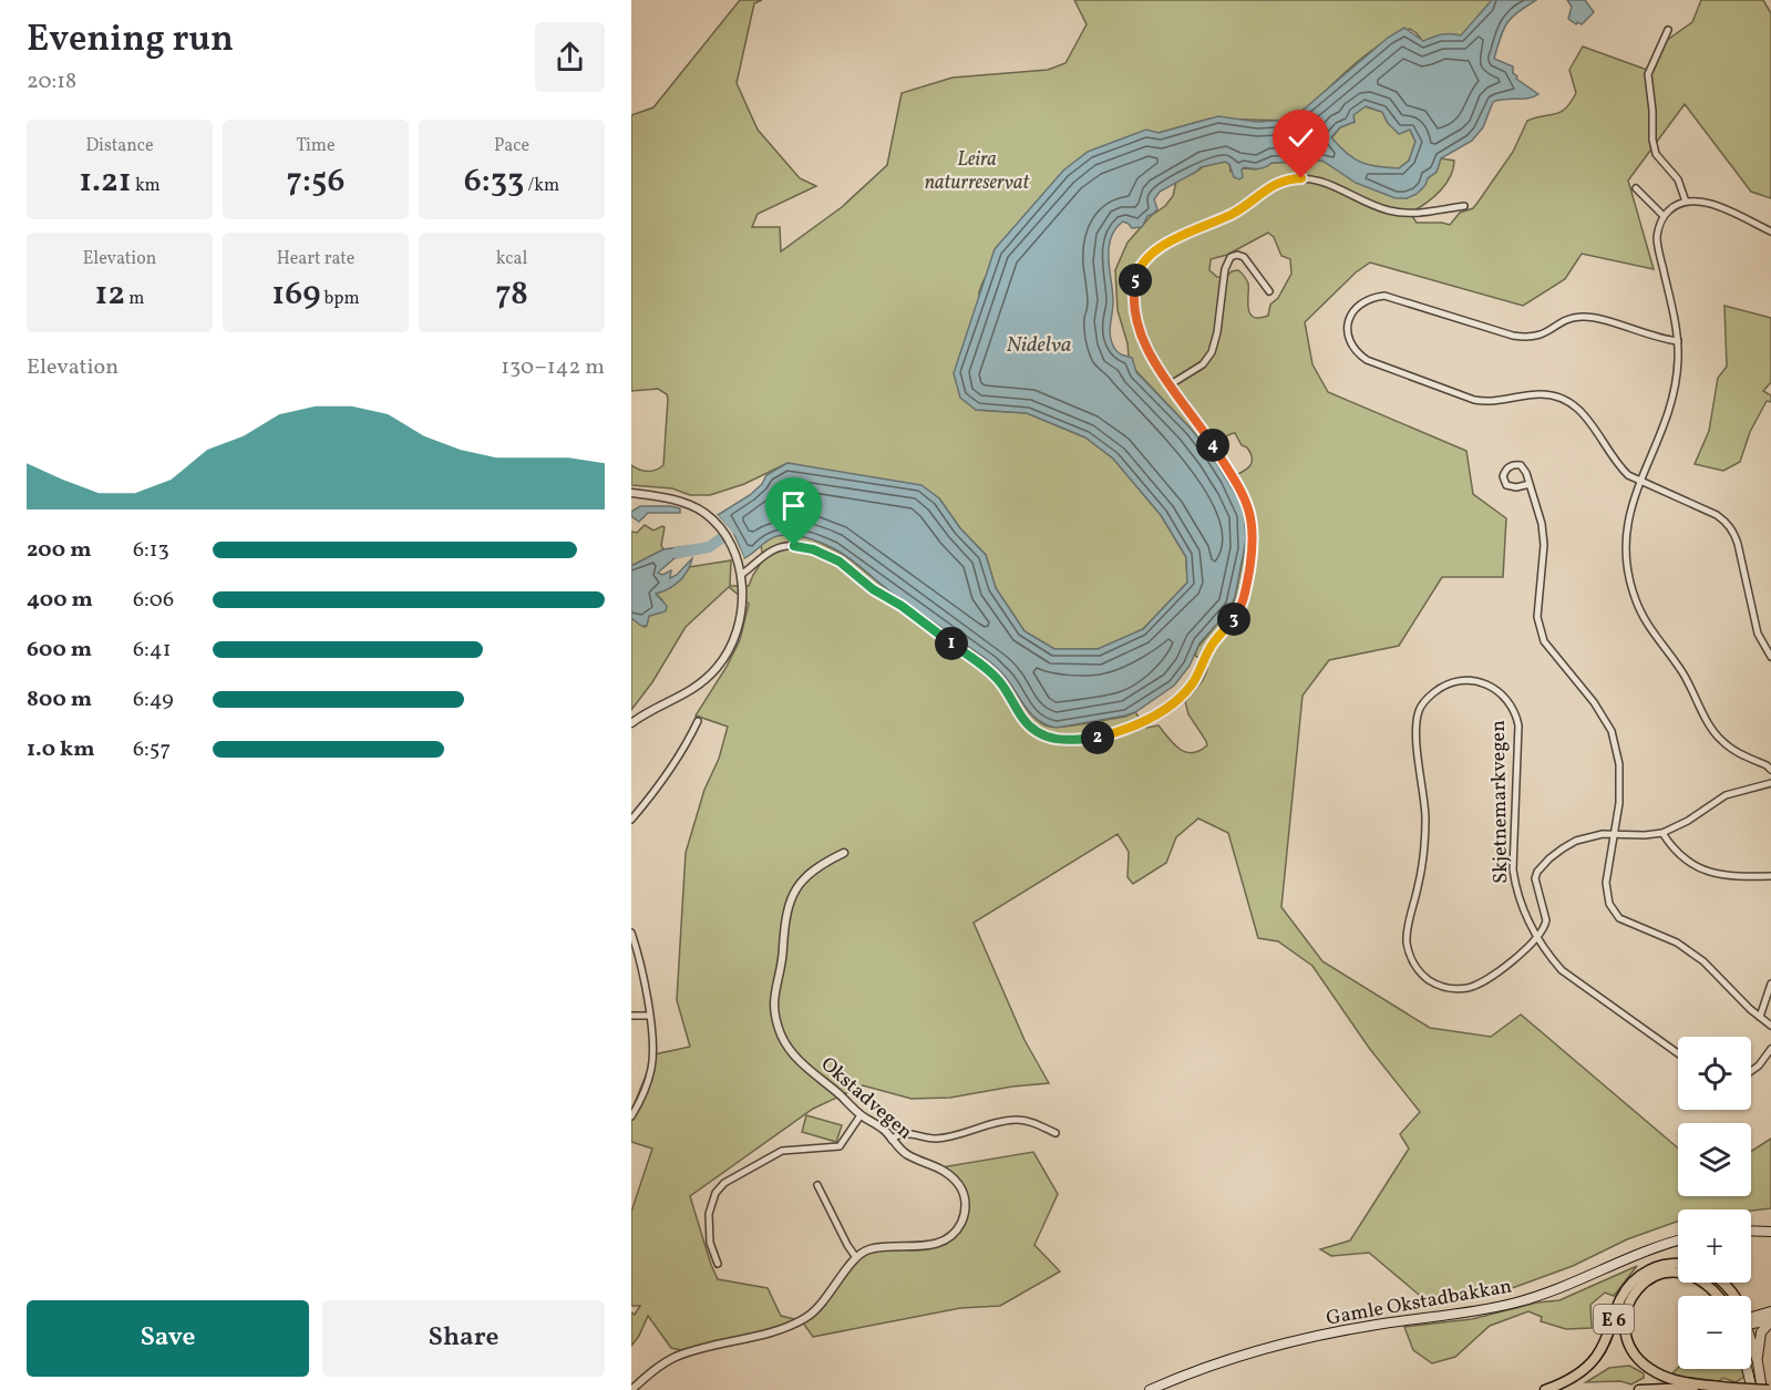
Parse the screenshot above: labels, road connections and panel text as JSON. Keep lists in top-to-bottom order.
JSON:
{
  "streets": {
    "highway": ["E 6"],
    "main road": ["Gamle Okstadbakkan"],
    "street": ["Skjetnemarkvegen", "Okstadvegen"]
  },
  "water": ["Nidelva"],
  "parks": ["Leira naturreservat"],
  "page": {
    "heading": ["Evening run", "20:18"],
    "stats": [
      ["Distance", "1.21 km"],
      ["Time", "7:56"],
      ["Pace", "6:33 /km"],
      ["Elevation", "12 m"],
      ["Heart rate", "169 bpm"],
      ["kcal", "78"]
    ],
    "pins": [
      "5",
      "4",
      "3",
      "1",
      "2"
    ],
    "chart": ["Elevation", "130–142 m"],
    "list": [
      {
        "name": "200 m",
        "note": "6:13"
      },
      {
        "name": "400 m",
        "note": "6:06"
      },
      {
        "name": "600 m",
        "note": "6:41"
      },
      {
        "name": "800 m",
        "note": "6:49"
      },
      {
        "name": "1.0 km",
        "note": "6:57"
      }
    ],
    "map_buttons": ["+", "−"],
    "buttons": ["Save", "Share"]
  }
}
